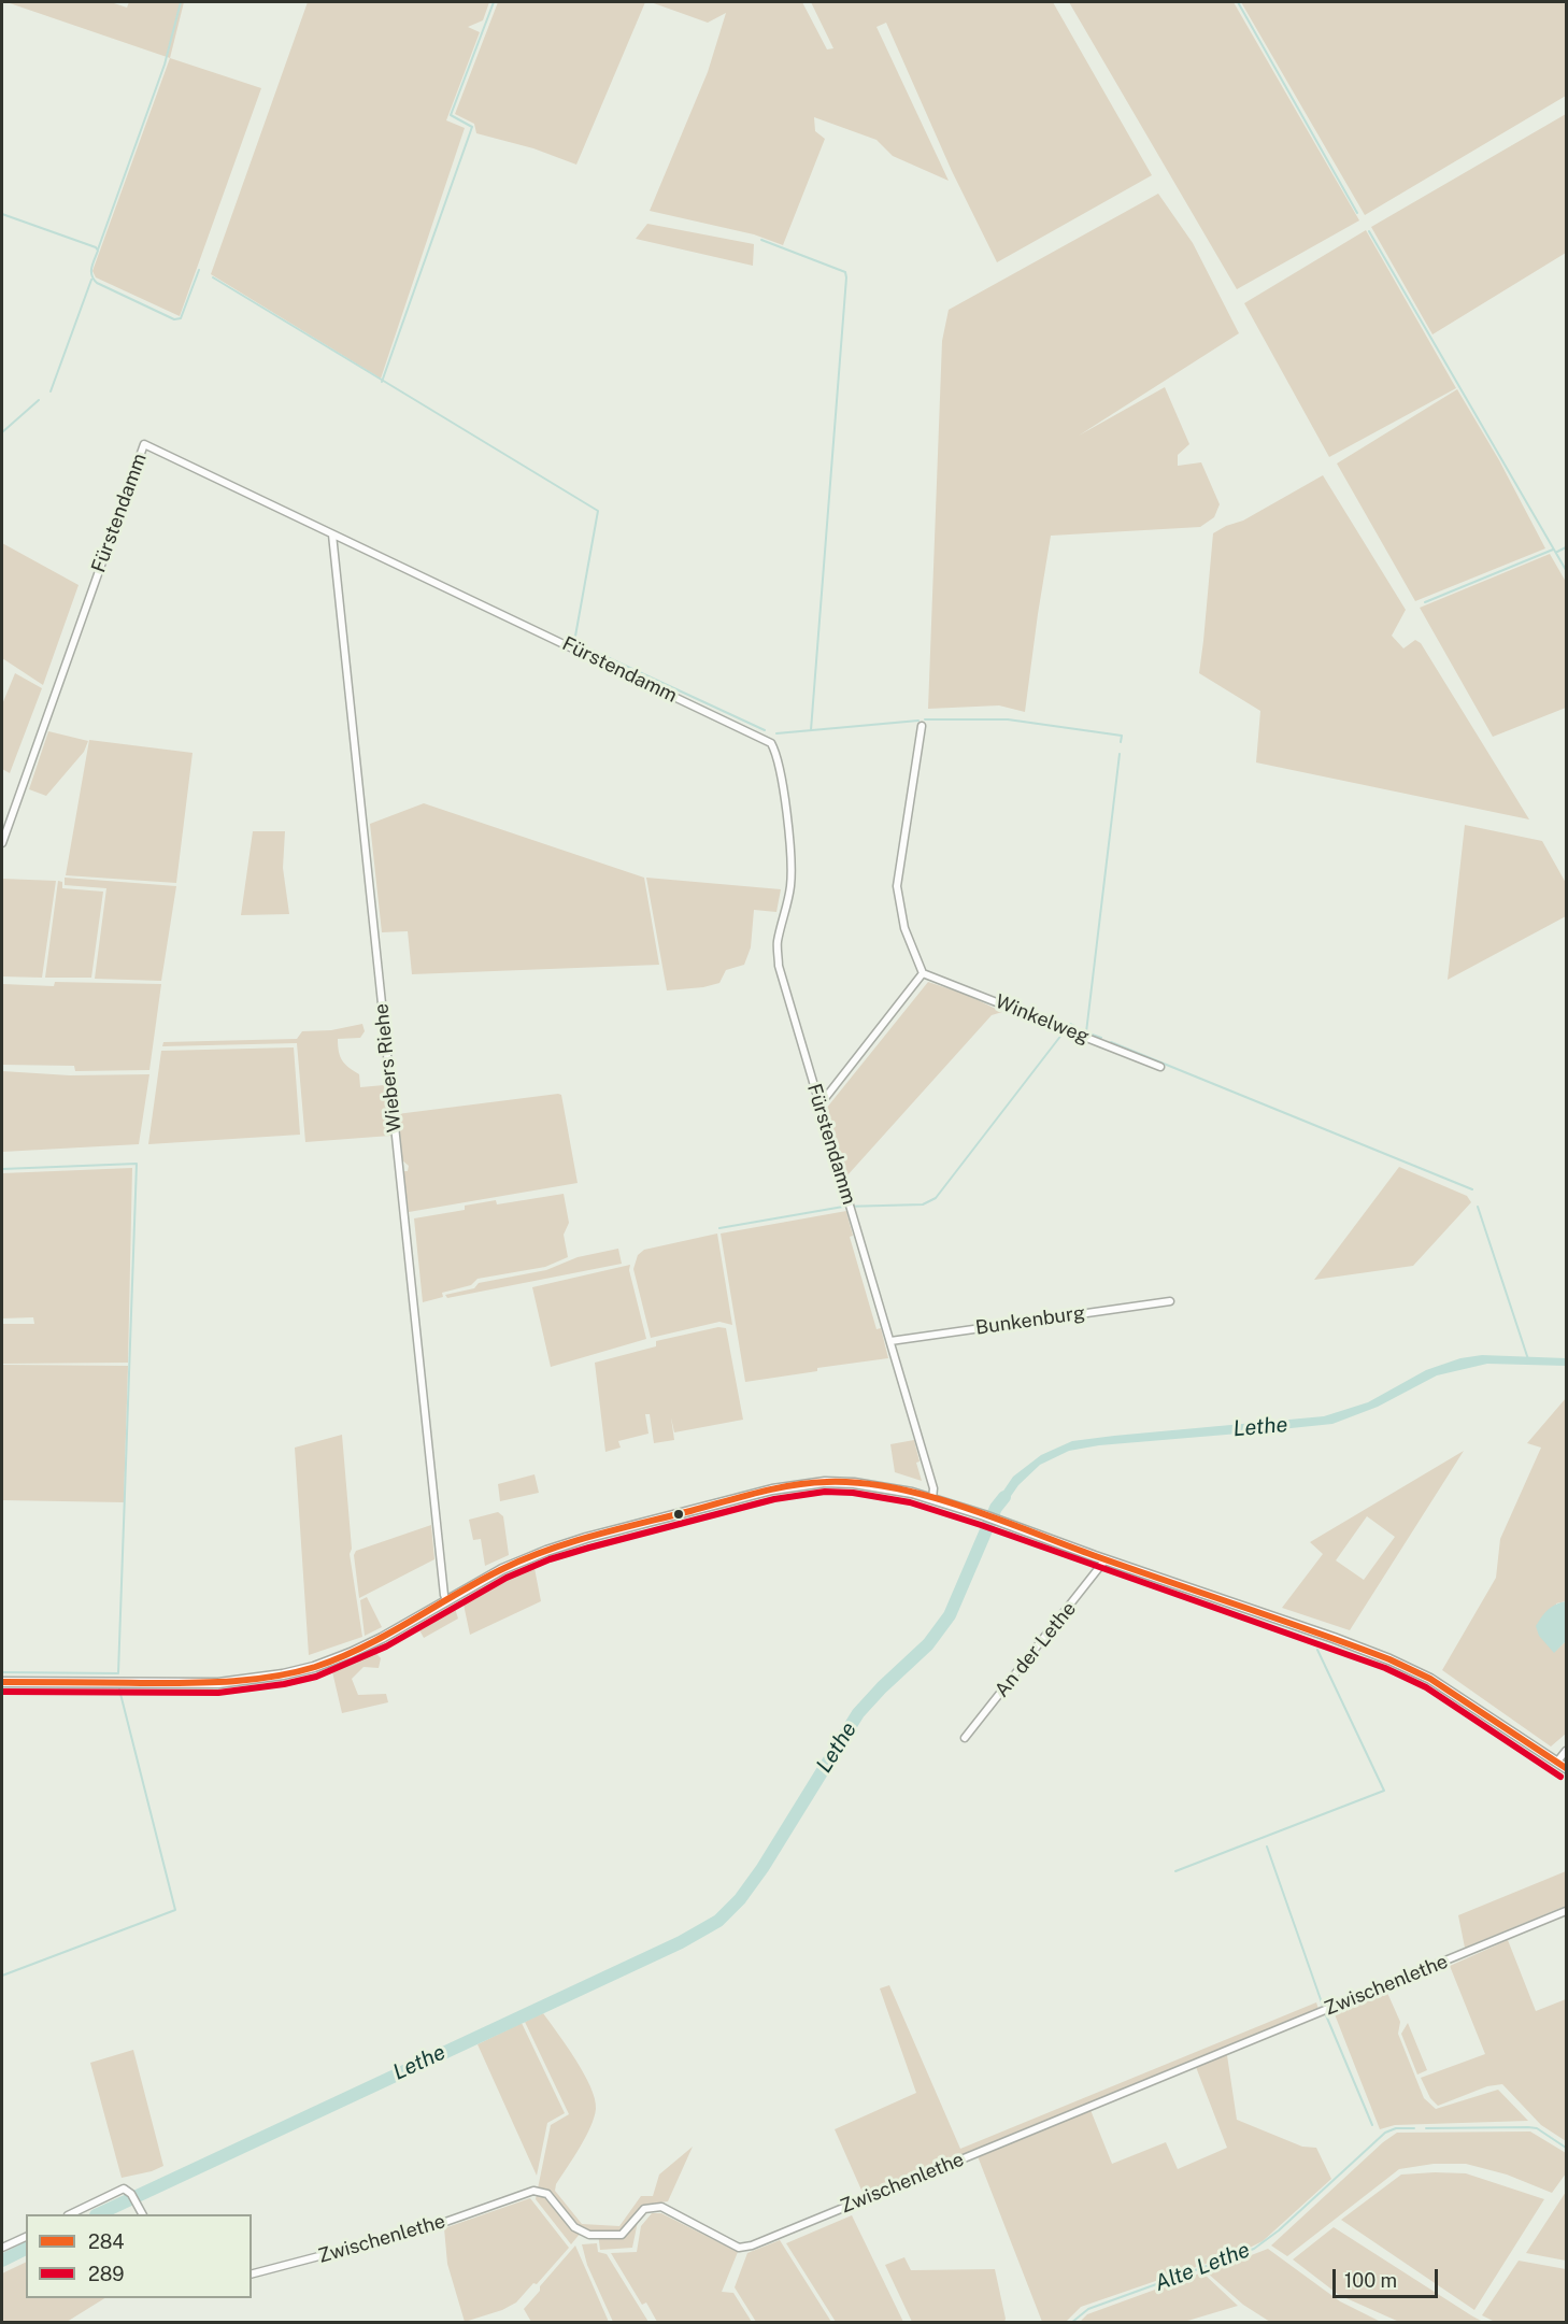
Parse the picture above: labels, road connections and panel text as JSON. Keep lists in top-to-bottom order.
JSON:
{
  "streets": {
    "street": [
      "Fürstendamm",
      "Winkelweg",
      "Wiebers Riehe",
      "Bunkenburg",
      "An der Lethe",
      "Zwischenlethe"
    ]
  },
  "crossings": [
    ["Fürstendamm", "Wiebers Riehe"],
    ["Fürstendamm", "Bunkenburg"]
  ],
  "water": ["Lethe", "Alte Lethe"],
  "lines": ["transit line 284", "transit line 289"],
  "legend": ["284", "289"],
  "scale_bar": "100 m"
}
